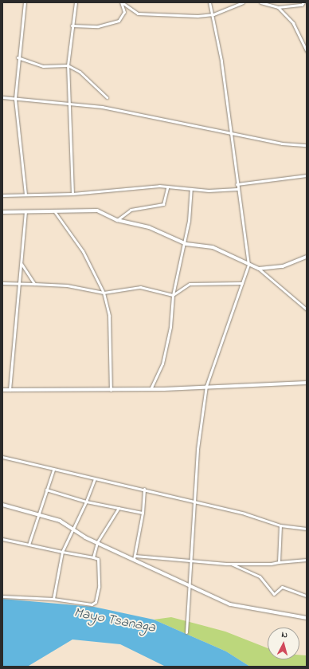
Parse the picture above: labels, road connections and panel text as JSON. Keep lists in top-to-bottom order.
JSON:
{
  "water": ["Mayo Tsanaga"],
  "north": "top"
}
